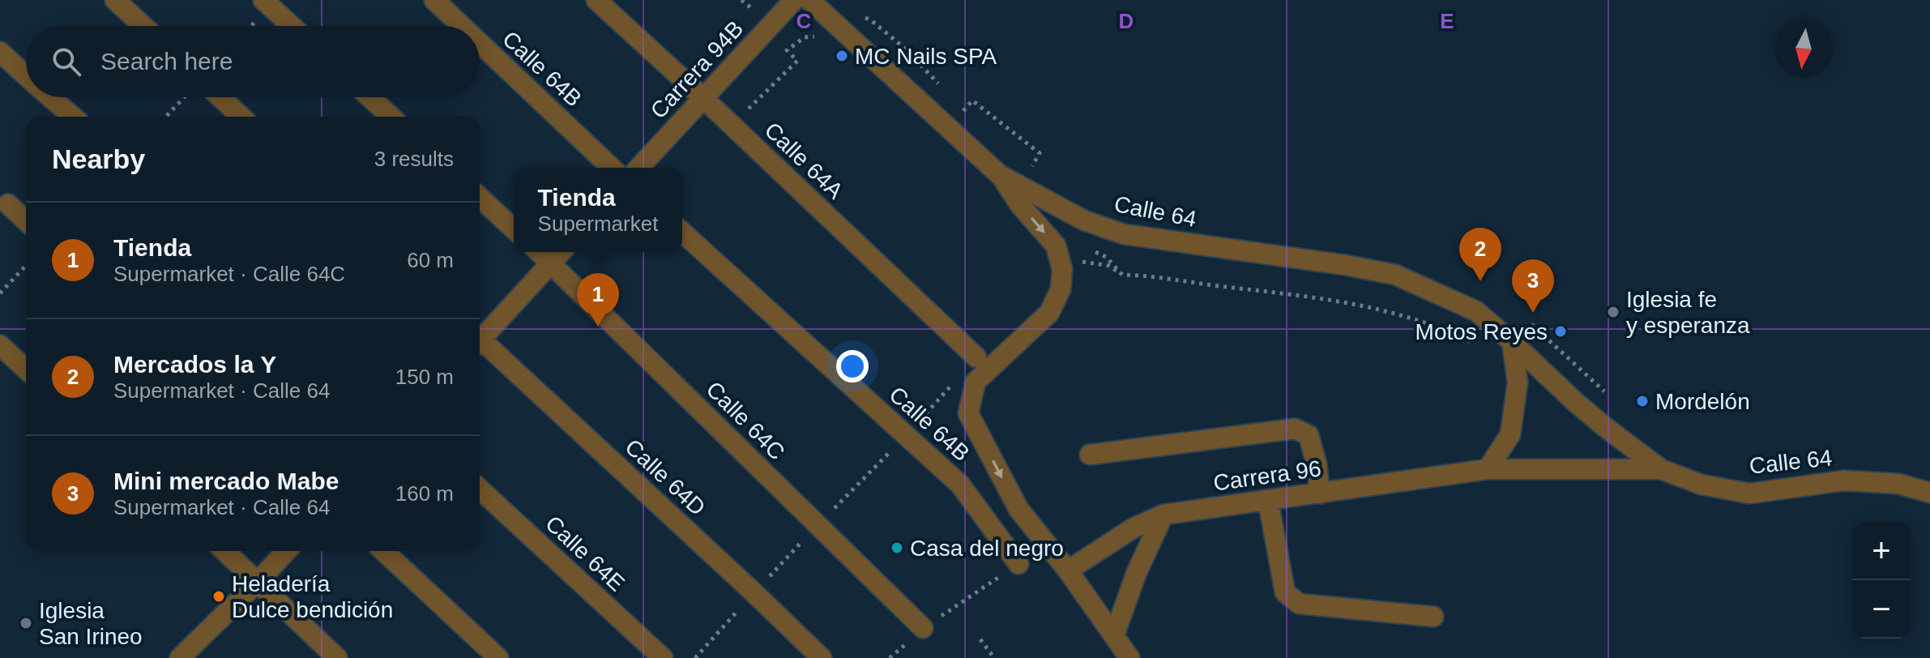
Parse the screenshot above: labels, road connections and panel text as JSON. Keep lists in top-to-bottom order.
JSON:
{
  "streets": {
    "street": [
      "Calle 64B",
      "Carrera 94B",
      "Calle 64A",
      "Calle 64",
      "Calle 64C",
      "Carrera 96",
      "Calle 64D",
      "Calle 64E"
    ]
  },
  "crossings": [
    ["Carrera 94B", "Calle 64A"],
    ["Calle 64", "Carrera 96"]
  ],
  "places": [
    "MC Nails SPA",
    "Iglesia fe y esperanza",
    "Motos Reyes",
    "Mordelón",
    "Casa del negro",
    "Heladería Dulce bendición",
    "Iglesia San Irineo"
  ],
  "north": "bottom",
  "page": {
    "search": "Search here",
    "heading": ["Nearby", "3 results"],
    "popup": ["Tienda", "Supermarket"],
    "list": [
      {
        "mark": "1",
        "name": "Tienda",
        "note": "Supermarket · Calle 64C",
        "value": "60 m"
      },
      {
        "mark": "2",
        "name": "Mercados la Y",
        "note": "Supermarket · Calle 64",
        "value": "150 m"
      },
      {
        "mark": "3",
        "name": "Mini mercado Mabe",
        "note": "Supermarket · Calle 64",
        "value": "160 m"
      }
    ],
    "pins": ["2", "3", "1"],
    "map_buttons": ["+", "−"]
  },
  "grid": {
    "columns": ["C", "D", "E"]
  }
}
